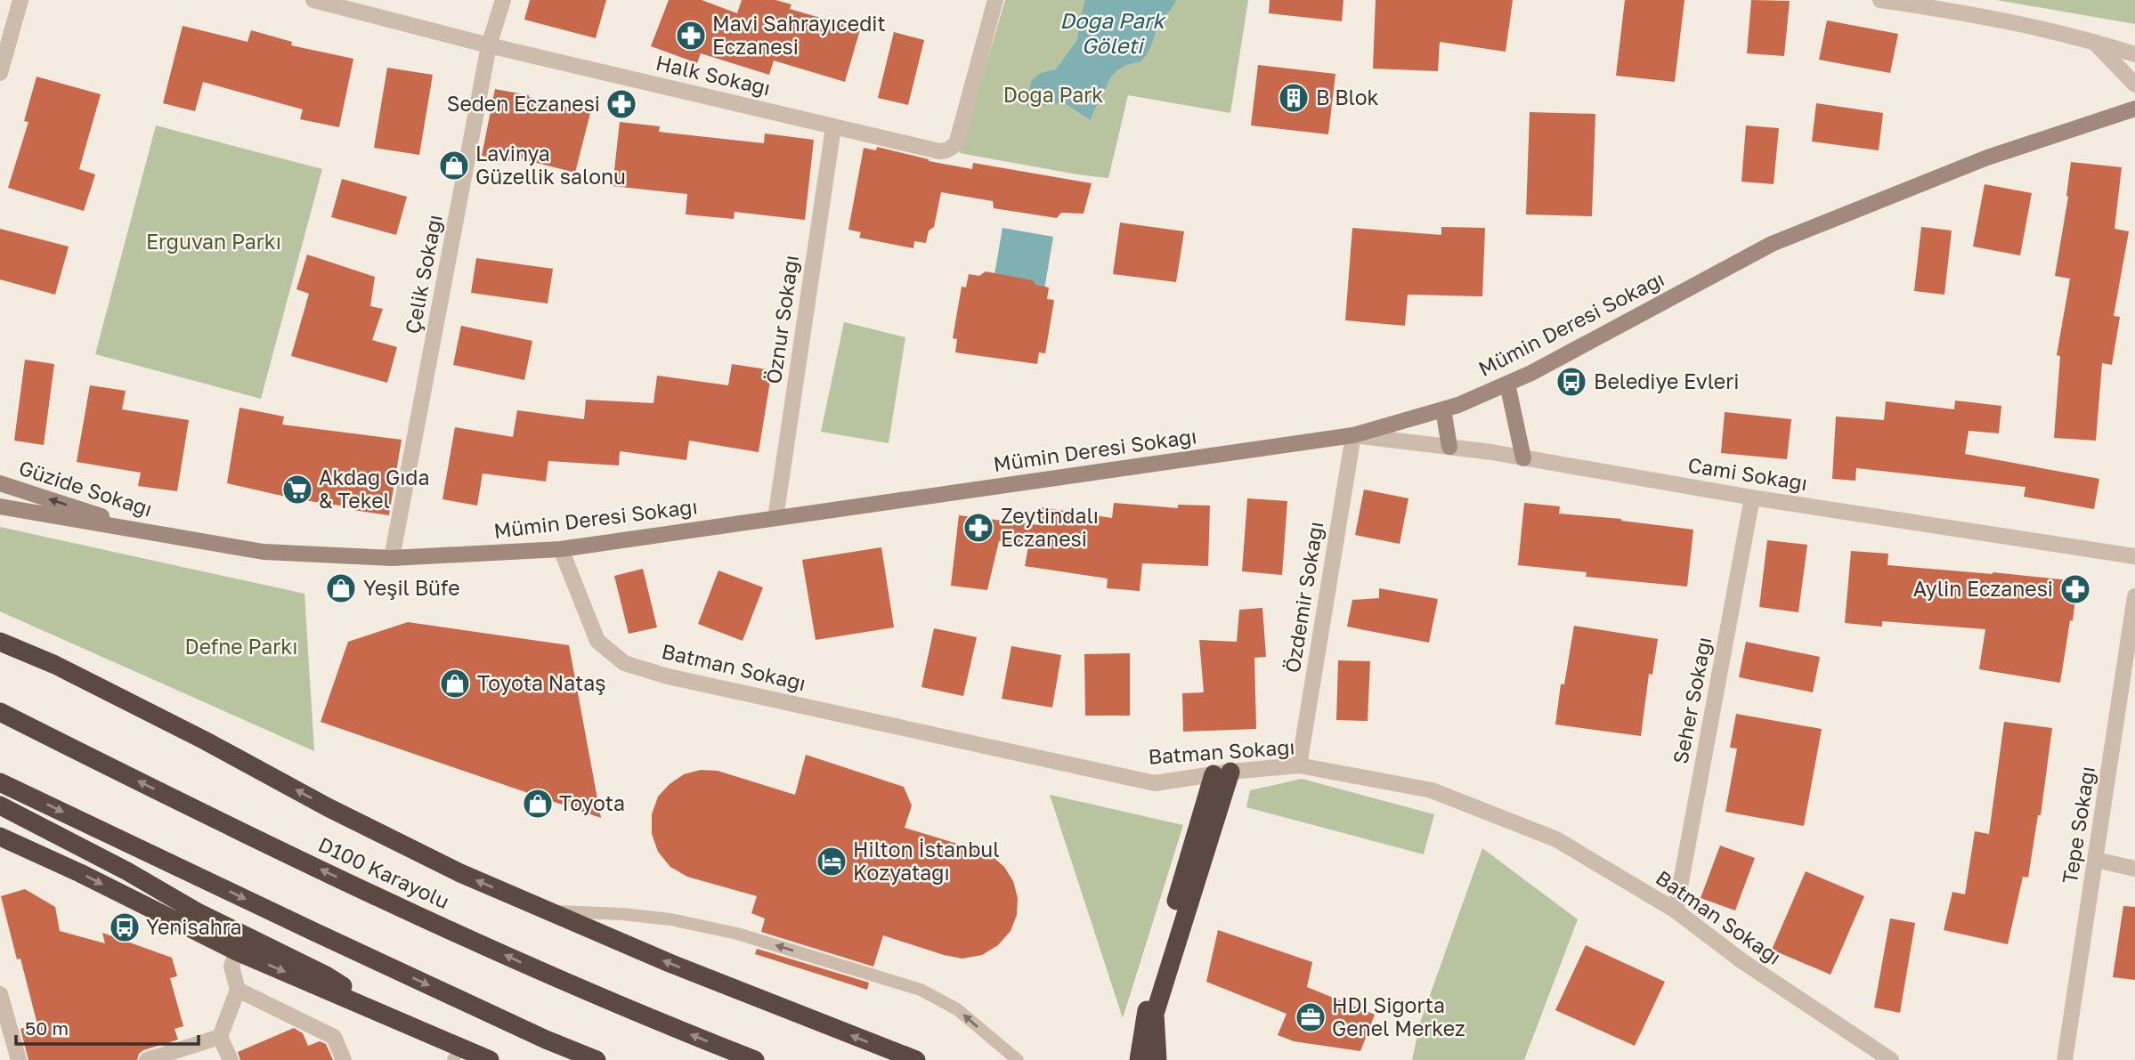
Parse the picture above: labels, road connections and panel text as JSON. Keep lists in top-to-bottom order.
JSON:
{
  "streets": {
    "highway": ["D100 Karayolu"],
    "street": [
      "Halk Sokağı",
      "Çelik Sokağı",
      "Öznur Sokağı",
      "Mümin Deresi Sokağı",
      "Cami Sokağı",
      "Güzide Sokağı",
      "Özdemir Sokağı",
      "Batman Sokağı",
      "Seher Sokağı",
      "Tepe Sokağı"
    ]
  },
  "crossings": [
    ["Halk Sokağı", "Çelik Sokağı"],
    ["Halk Sokağı", "Öznur Sokağı"],
    ["Çelik Sokağı", "Mümin Deresi Sokağı"],
    ["Öznur Sokağı", "Mümin Deresi Sokağı"],
    ["Mümin Deresi Sokağı", "Cami Sokağı"],
    ["Mümin Deresi Sokağı", "Güzide Sokağı"],
    ["Mümin Deresi Sokağı", "Özdemir Sokağı"],
    ["Mümin Deresi Sokağı", "Batman Sokağı"],
    ["Cami Sokağı", "Özdemir Sokağı"],
    ["Cami Sokağı", "Seher Sokağı"],
    ["Özdemir Sokağı", "Batman Sokağı"],
    ["Batman Sokağı", "Seher Sokağı"]
  ],
  "one_way": ["Güzide Sokağı"],
  "water": ["Doğa Park Göleti"],
  "parks": ["Doga Park", "Erguvan Parkı", "Defne Parkı"],
  "places": {
    "pharmacy": [
      "Mavi Sahrayıcedit Eczanesi",
      "Seden Eczanesi",
      "Zeytindalı Eczanesi",
      "Aylin Eczanesi"
    ],
    "building": ["B Blok"],
    "shop": [
      "Lavinya Güzellik salonu",
      "Yeşil Büfe",
      "Toyota Nataş",
      "Toyota"
    ],
    "bus stop": ["Belediye Evleri", "Yenisahra"],
    "supermarket": ["Akdağ Gıda & Tekel"],
    "hotel": ["Hilton İstanbul Kozyatağı"],
    "office": ["HDI Sigorta Genel Merkez"]
  },
  "scale_bar": "50 m"
}
